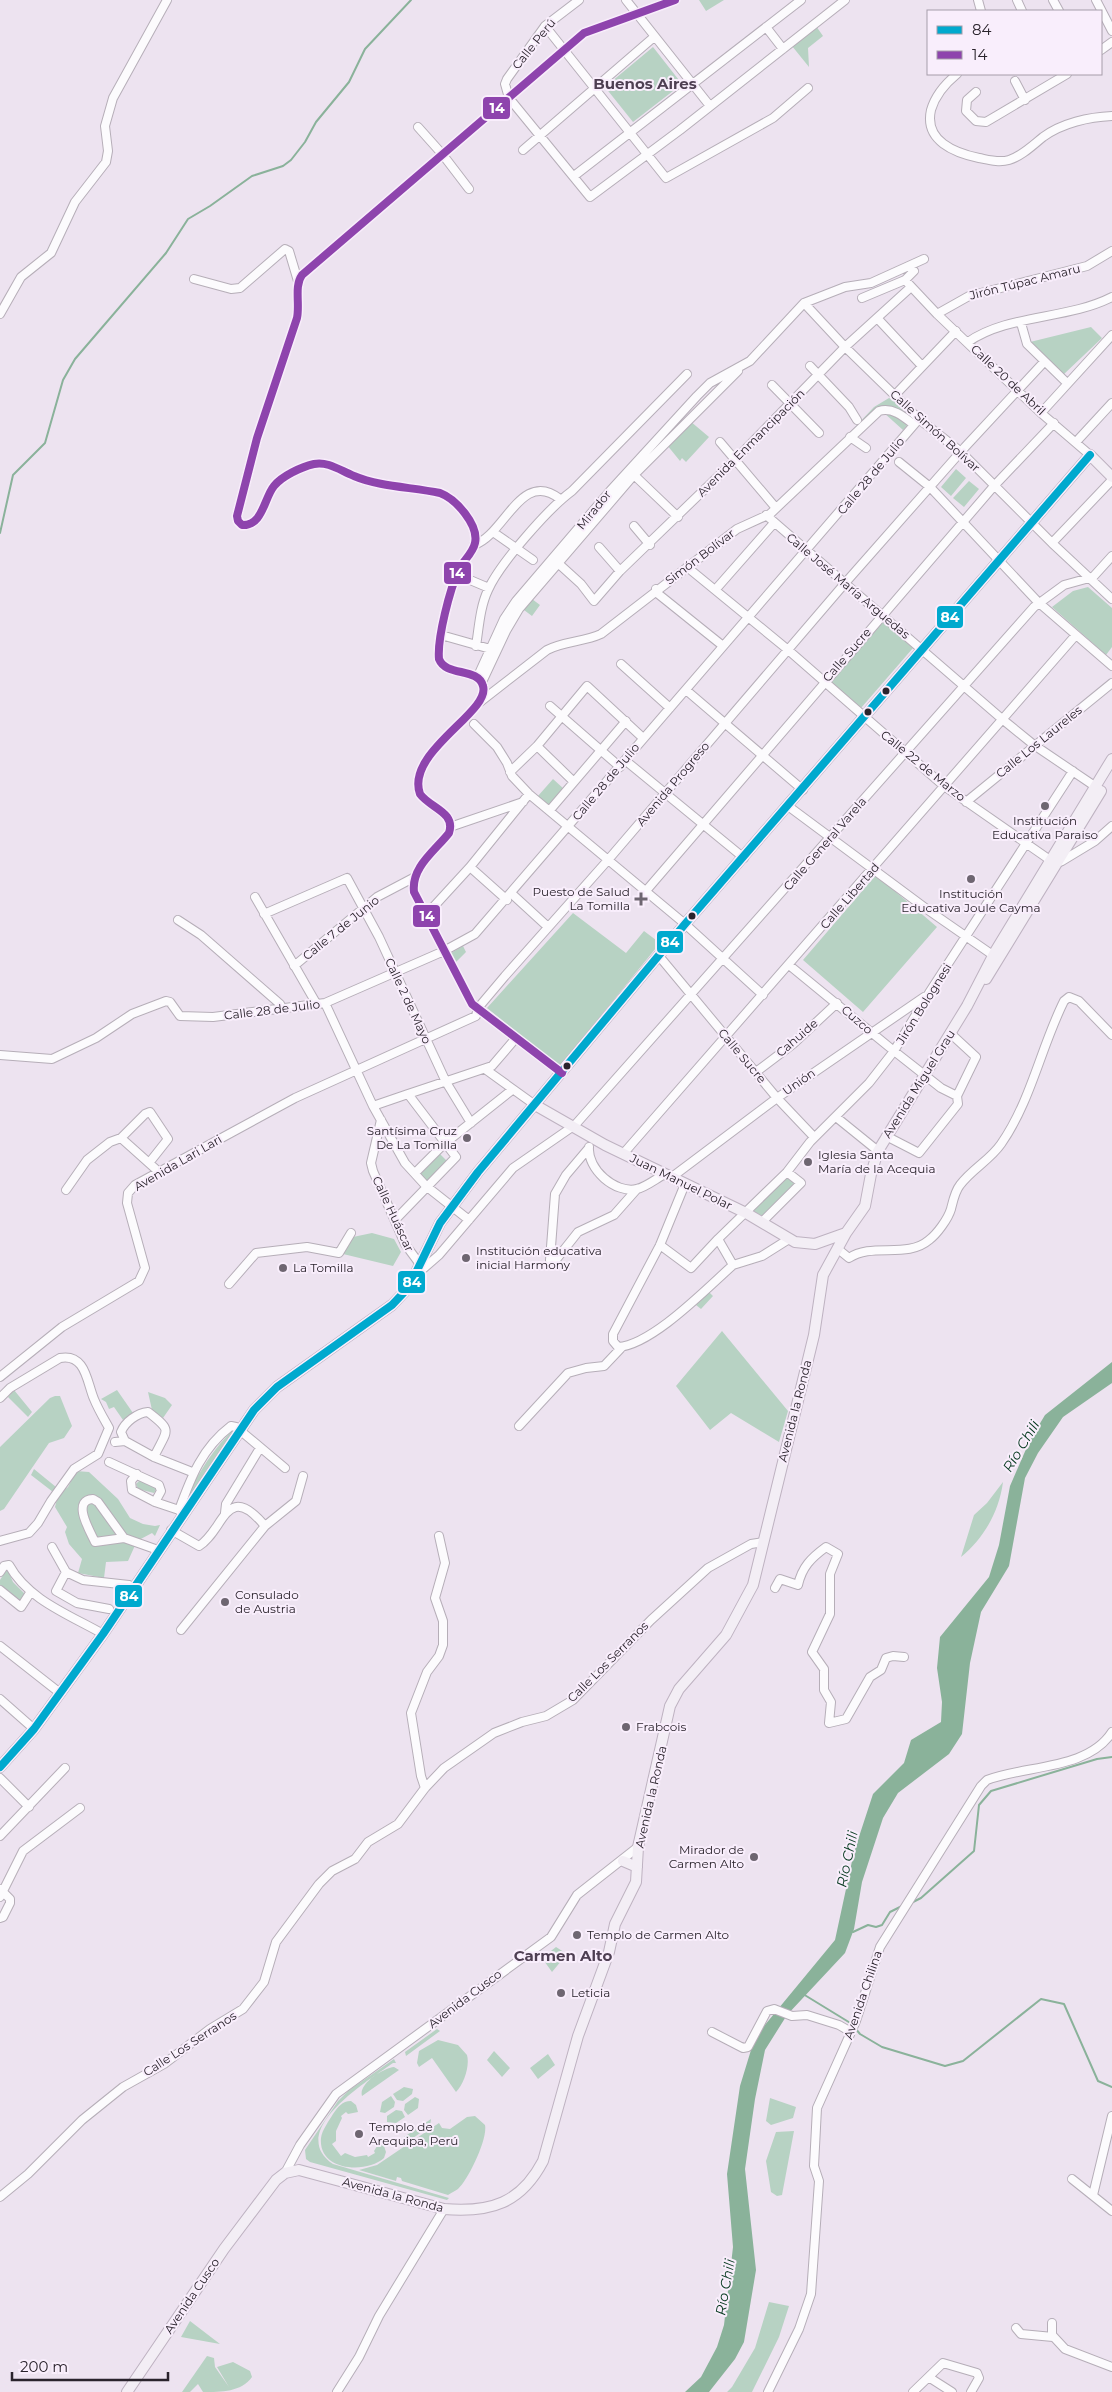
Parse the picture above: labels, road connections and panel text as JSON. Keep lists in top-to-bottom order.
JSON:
{
  "streets": {
    "main road": [
      "Calle 20 de Abril",
      "Avenida Miguel Grau",
      "Juan Manuel Polar",
      "Avenida la Ronda",
      "Avenida Cusco"
    ],
    "street": [
      "Calle Perú",
      "Jirón Túpac Amaru",
      "Calle Simón Bolívar",
      "Avenida Enmancipación",
      "Calle 28 de Julio",
      "Mirador",
      "Simón Bolívar",
      "Calle José María Arguedas",
      "Calle Sucre",
      "Calle Los Laureles",
      "Calle 22 de Marzo",
      "Avenida Progreso",
      "Calle General Varela",
      "Calle Libertad",
      "Calle 7 de Junio",
      "Calle 2 de Mayo",
      "Jirón Bolognesi",
      "Cuzco",
      "Cahuide",
      "Unión",
      "Avenida Lari Lari",
      "Calle Huáscar",
      "Calle Los Serranos",
      "Avenida Chilina"
    ]
  },
  "crossings": [
    ["Jirón Túpac Amaru", "Calle 20 de Abril"],
    ["Calle 20 de Abril", "Avenida Enmancipación"],
    ["Calle 20 de Abril", "Calle Sucre"],
    ["Calle 20 de Abril", "Avenida Progreso"],
    ["Calle Simón Bolívar", "Avenida Enmancipación"],
    ["Calle Simón Bolívar", "Calle 28 de Julio"],
    ["Calle Simón Bolívar", "Mirador"],
    ["Calle Simón Bolívar", "Simón Bolívar"],
    ["Calle Simón Bolívar", "Calle Sucre"],
    ["Calle Simón Bolívar", "Avenida Progreso"],
    ["Calle Simón Bolívar", "Calle General Varela"],
    ["Avenida Enmancipación", "Mirador"],
    ["Calle 28 de Julio", "Simón Bolívar"],
    ["Calle 28 de Julio", "Calle José María Arguedas"],
    ["Calle 28 de Julio", "Calle 22 de Marzo"],
    ["Calle 28 de Julio", "Calle 2 de Mayo"],
    ["Mirador", "Simón Bolívar"],
    ["Simón Bolívar", "Calle José María Arguedas"],
    ["Simón Bolívar", "Calle 22 de Marzo"],
    ["Calle José María Arguedas", "Calle Sucre"],
    ["Calle José María Arguedas", "Calle Los Laureles"],
    ["Calle José María Arguedas", "Avenida Progreso"],
    ["Calle José María Arguedas", "Calle General Varela"],
    ["Calle José María Arguedas", "Calle Libertad"],
    ["Calle José María Arguedas", "Jirón Bolognesi"],
    ["Calle José María Arguedas", "Avenida Miguel Grau"],
    ["Calle Sucre", "Calle 22 de Marzo"],
    ["Calle Sucre", "Calle General Varela"],
    ["Calle Sucre", "Calle Libertad"],
    ["Calle Sucre", "Jirón Bolognesi"],
    ["Calle Sucre", "Cahuide"],
    ["Calle Sucre", "Unión"],
    ["Calle Los Laureles", "Calle 22 de Marzo"],
    ["Calle 22 de Marzo", "Avenida Progreso"],
    ["Calle 22 de Marzo", "Calle General Varela"],
    ["Calle 22 de Marzo", "Calle Libertad"],
    ["Calle 22 de Marzo", "Jirón Bolognesi"],
    ["Calle 22 de Marzo", "Avenida Miguel Grau"],
    ["Avenida Progreso", "Calle 2 de Mayo"],
    ["Avenida Progreso", "Avenida Lari Lari"],
    ["Calle General Varela", "Juan Manuel Polar"],
    ["Calle Libertad", "Cuzco"],
    ["Calle Libertad", "Juan Manuel Polar"],
    ["Calle 7 de Junio", "Calle 2 de Mayo"],
    ["Jirón Bolognesi", "Cuzco"],
    ["Jirón Bolognesi", "Unión"],
    ["Jirón Bolognesi", "Juan Manuel Polar"],
    ["Cuzco", "Cahuide"],
    ["Cuzco", "Unión"],
    ["Cuzco", "Avenida Miguel Grau"],
    ["Unión", "Juan Manuel Polar"],
    ["Avenida Miguel Grau", "Juan Manuel Polar"],
    ["Avenida Miguel Grau", "Avenida la Ronda"],
    ["Juan Manuel Polar", "Avenida la Ronda"],
    ["Avenida la Ronda", "Calle Los Serranos"],
    ["Avenida la Ronda", "Avenida Cusco"]
  ],
  "districts": ["Buenos Aires", "Carmen Alto"],
  "water": ["Río Chili"],
  "places": {
    "other": [
      "Institución Educativa Paraiso",
      "Institución Educativa Joule Cayma",
      "Santísima Cruz De La Tomilla",
      "Iglesia Santa María de la Acequia",
      "Institución educativa inicial Harmony",
      "La Tomilla",
      "Consulado de Austria",
      "Frabcois",
      "Mirador de Carmen Alto",
      "Templo de Carmen Alto",
      "Leticia",
      "Templo de Arequipa, Perú"
    ],
    "health": ["Puesto de Salud La Tomilla"]
  },
  "lines": ["transit line 14", "transit line 84"],
  "legend": ["84", "14"],
  "scale_bar": "200 m"
}
